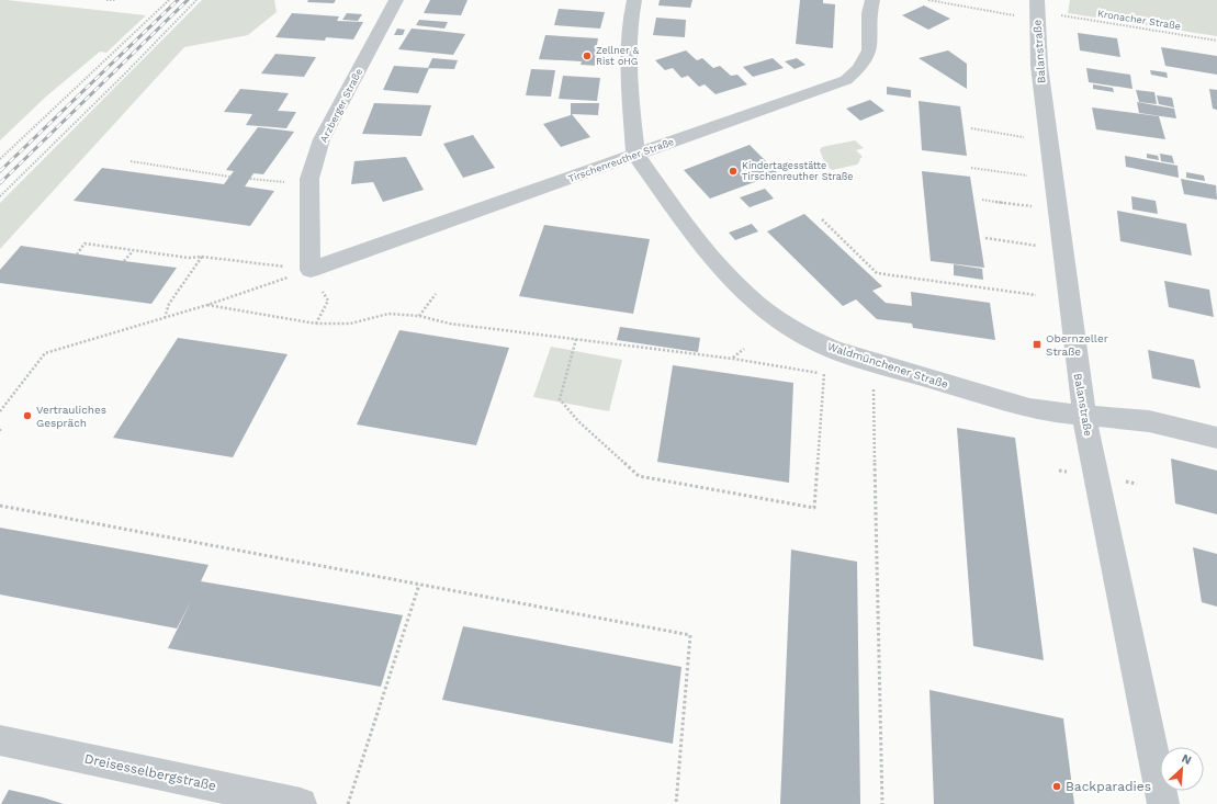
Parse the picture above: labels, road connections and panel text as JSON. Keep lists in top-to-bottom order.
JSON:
{
  "streets": {
    "street": [
      "Balanstraße",
      "Arzberger Straße",
      "Tirschenreuther Straße",
      "Waldmünchener Straße",
      "Dreisesselbergstraße"
    ],
    "path": ["Kronacher Straße"]
  },
  "crossings": [
    ["Balanstraße", "Waldmünchener Straße"],
    ["Arzberger Straße", "Tirschenreuther Straße"],
    ["Tirschenreuther Straße", "Waldmünchener Straße"]
  ],
  "places": {
    "other": [
      "Zellner & Rist oHG",
      "Kindertagesstätte Tirschenreuther Straße",
      "Vertrauliches Gespräch",
      "Backparadies"
    ],
    "transit": ["Obernzeller Straße"]
  },
  "north": "top right"
}
